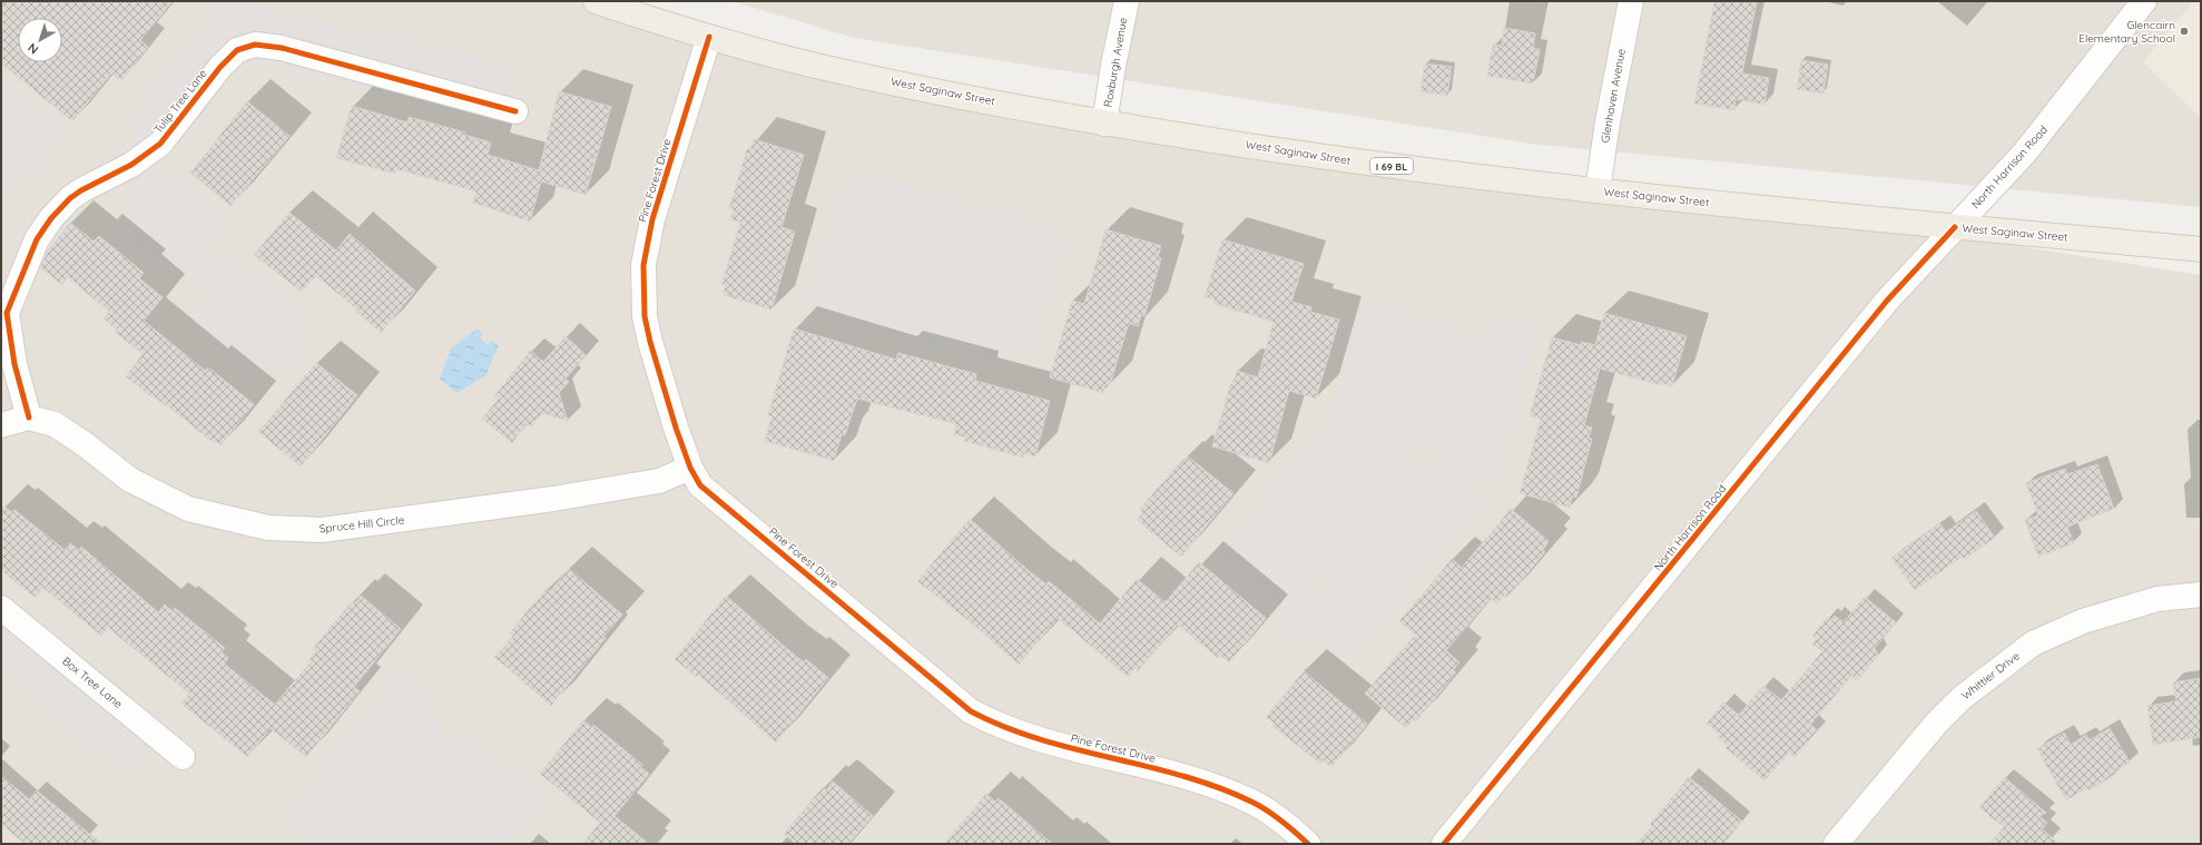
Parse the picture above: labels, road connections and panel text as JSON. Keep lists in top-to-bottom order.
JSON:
{
  "streets": {
    "main road": ["West Saginaw Street", "I 69 BL"],
    "street": [
      "Roxburgh Avenue",
      "Glenhaven Avenue",
      "Tulip Tree Lane",
      "North Harrison Road",
      "Pine Forest Drive",
      "Spruce Hill Circle",
      "Whittier Drive",
      "Box Tree Lane"
    ]
  },
  "crossings": [
    ["Roxburgh Avenue", "West Saginaw Street"],
    ["West Saginaw Street", "Glenhaven Avenue"],
    ["West Saginaw Street", "North Harrison Road"],
    ["West Saginaw Street", "Pine Forest Drive"],
    ["Tulip Tree Lane", "Spruce Hill Circle"],
    ["Pine Forest Drive", "Spruce Hill Circle"]
  ],
  "places": ["Glencairn Elementary School"],
  "north": "bottom left"
}
